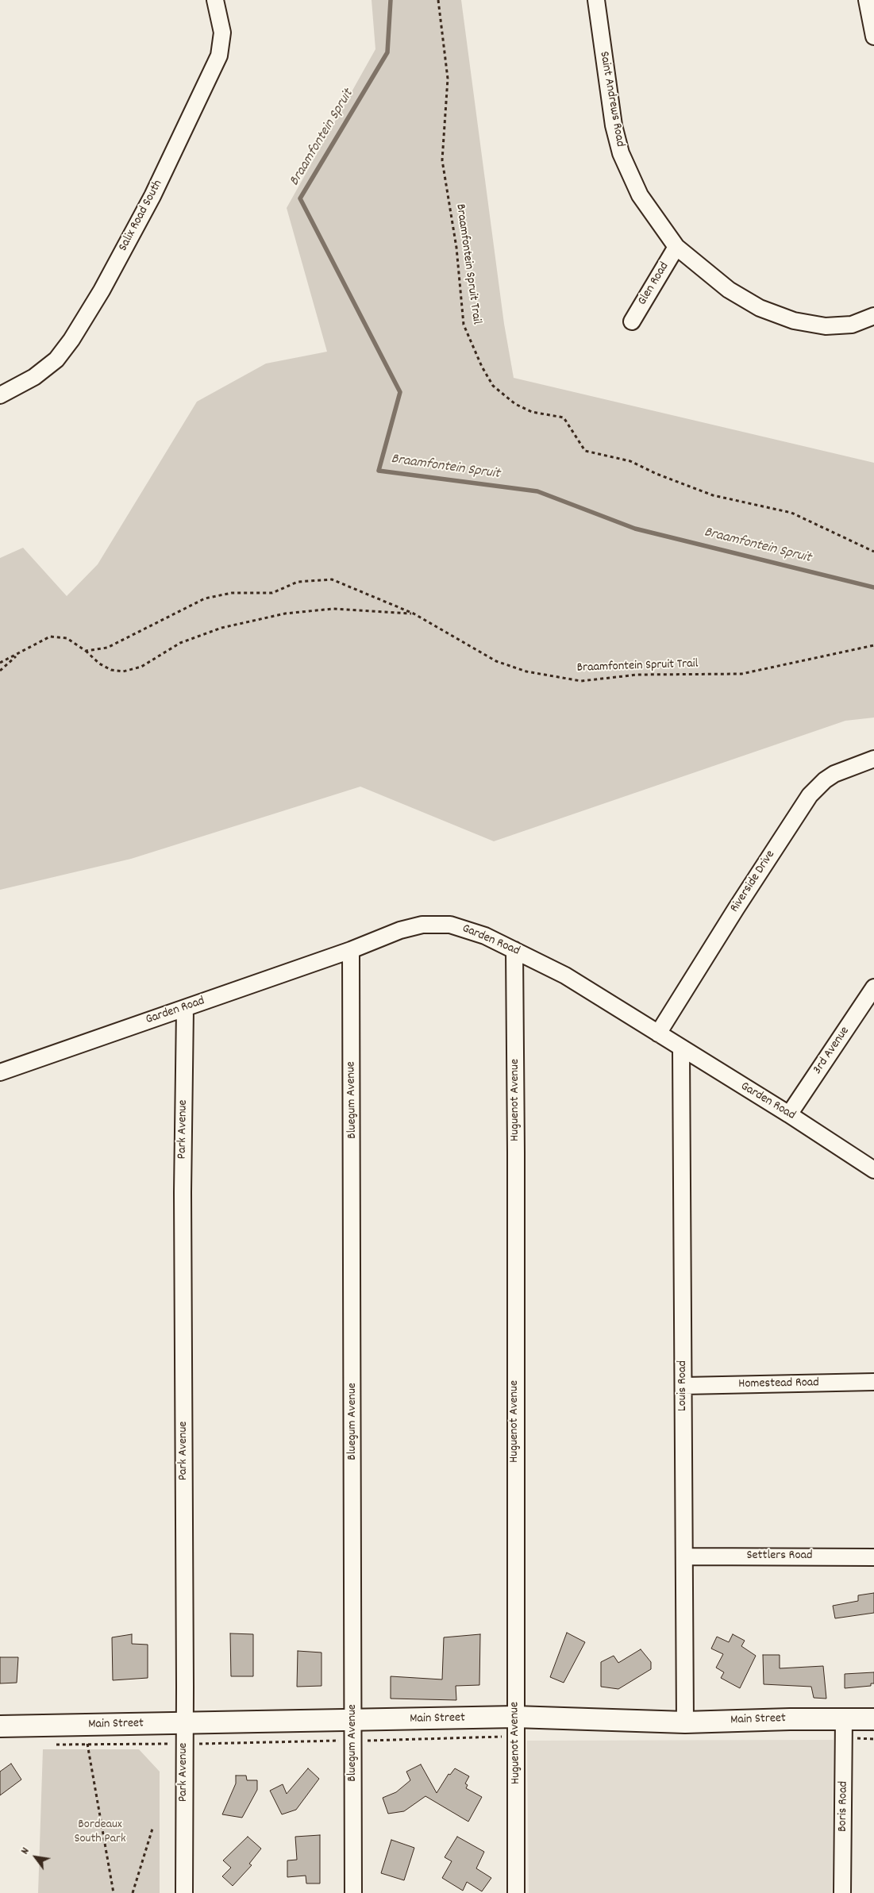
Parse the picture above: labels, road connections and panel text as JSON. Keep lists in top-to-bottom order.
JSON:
{
  "streets": {
    "street": [
      "Saint Andrews Road",
      "Salix Road South",
      "Glen Road",
      "Riverside Drive",
      "Garden Road",
      "3rd Avenue",
      "Bluegum Avenue",
      "Huguenot Avenue",
      "Park Avenue",
      "Homestead Road",
      "Louis Road",
      "Settlers Road",
      "Main Street",
      "Boris Road"
    ],
    "path": ["Braamfontein Spruit Trail"]
  },
  "crossings": [
    ["Saint Andrews Road", "Glen Road"],
    ["Riverside Drive", "Garden Road"],
    ["Garden Road", "3rd Avenue"],
    ["Garden Road", "Bluegum Avenue"],
    ["Garden Road", "Huguenot Avenue"],
    ["Garden Road", "Park Avenue"],
    ["Garden Road", "Louis Road"],
    ["Bluegum Avenue", "Main Street"],
    ["Huguenot Avenue", "Main Street"],
    ["Park Avenue", "Main Street"],
    ["Homestead Road", "Louis Road"],
    ["Louis Road", "Settlers Road"],
    ["Louis Road", "Main Street"],
    ["Main Street", "Boris Road"]
  ],
  "water": ["Braamfontein Spruit"],
  "parks": ["Bordeaux South Park"],
  "north": "top left"
}
